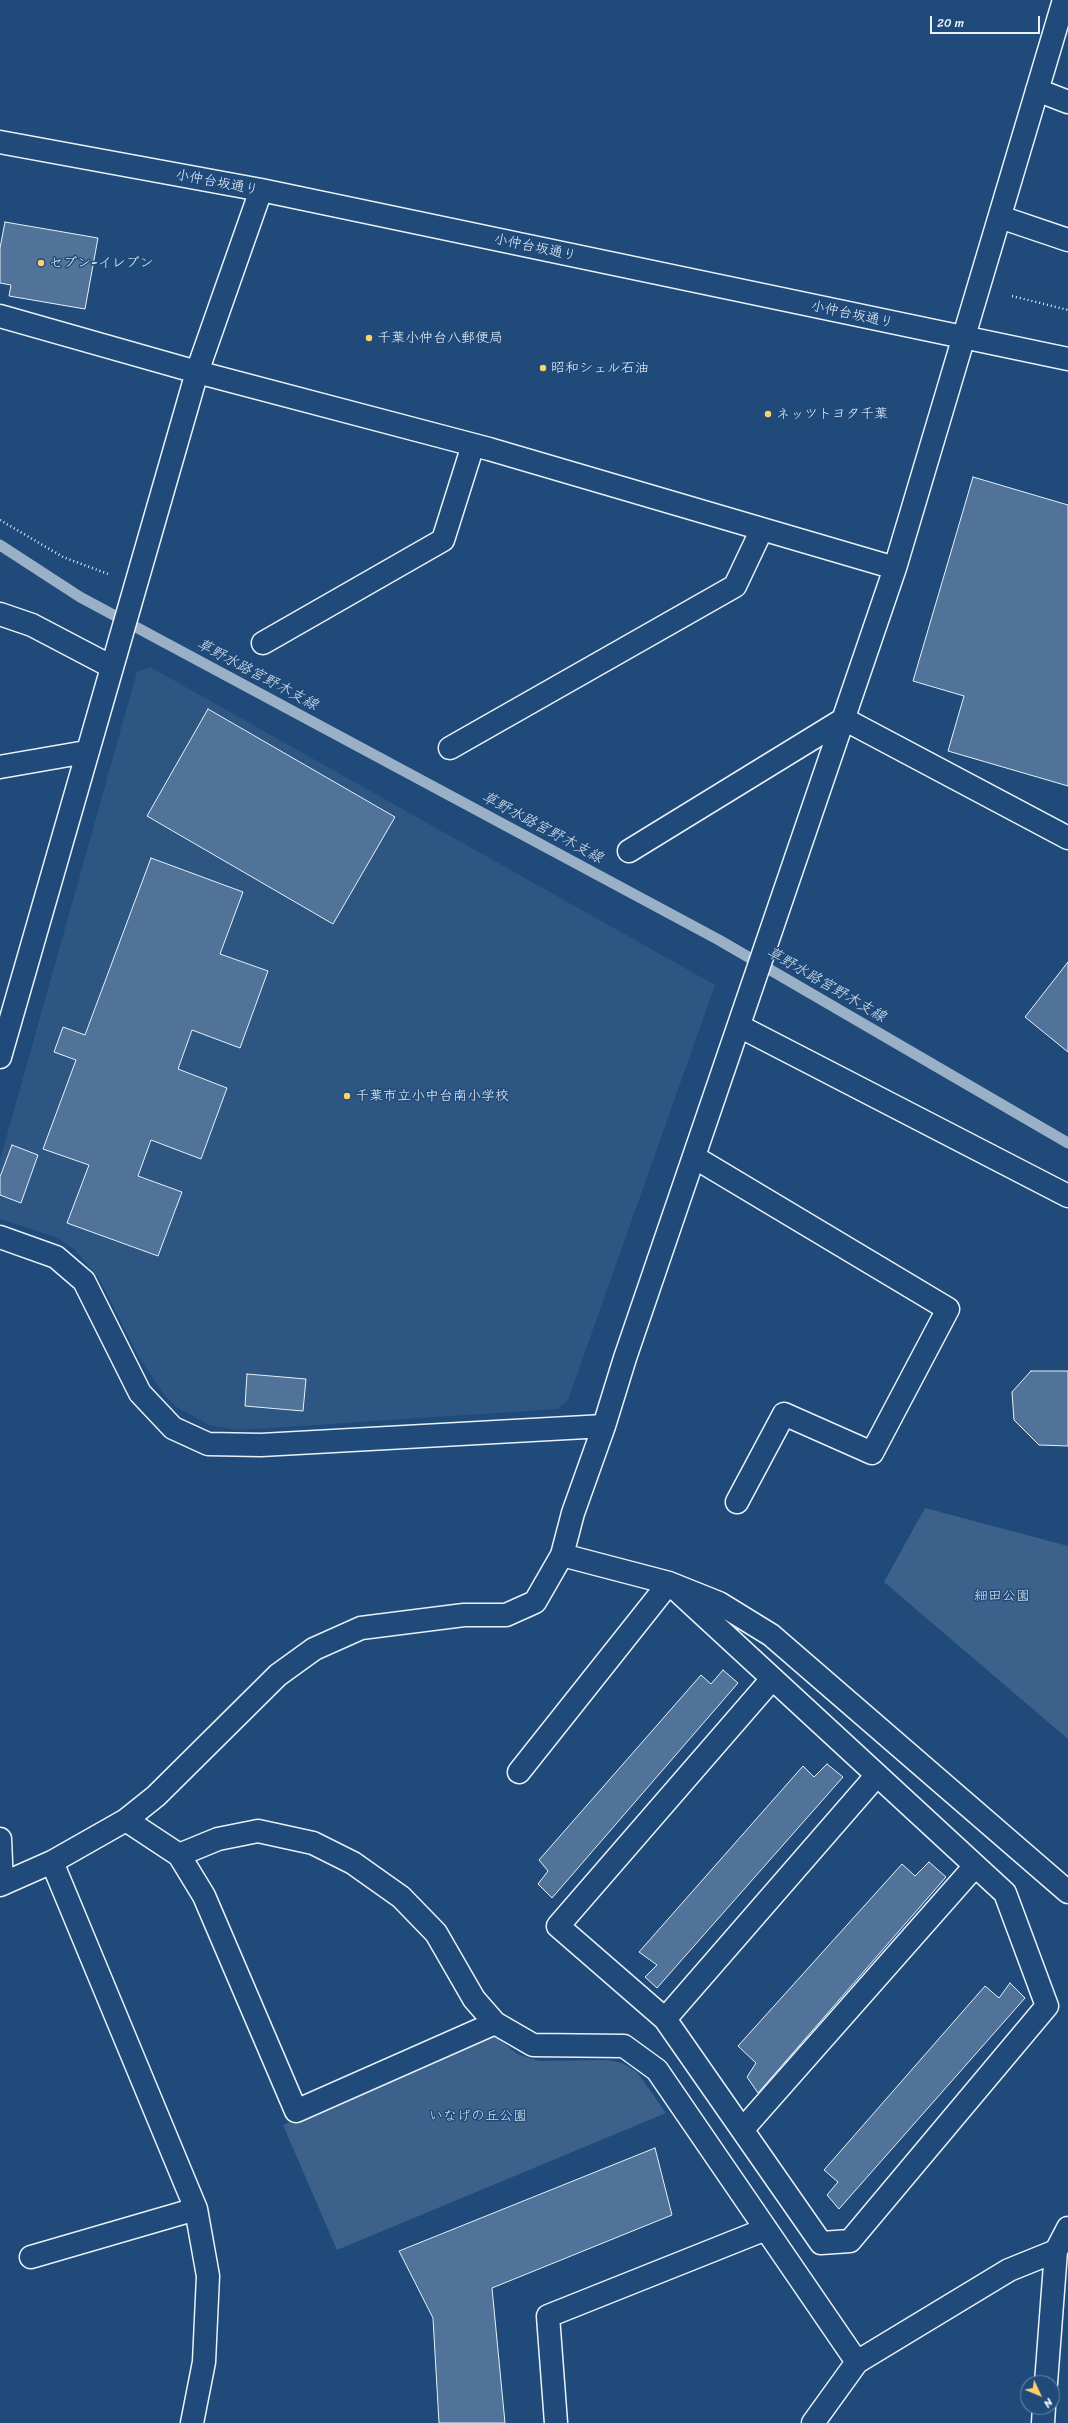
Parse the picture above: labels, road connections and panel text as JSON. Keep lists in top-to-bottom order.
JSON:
{
  "streets": {
    "street": ["小仲台坂通り"]
  },
  "water": ["草野水路宮野木支線"],
  "parks": ["細田公園", "いなげの丘公園"],
  "places": [
    "セブン-イレブン",
    "千葉小仲台八郵便局",
    "昭和シェル石油",
    "ネッツトヨタ千葉",
    "千葉市立小中台南小学校"
  ],
  "scale_bar": "20 m",
  "north": "bottom right"
}
